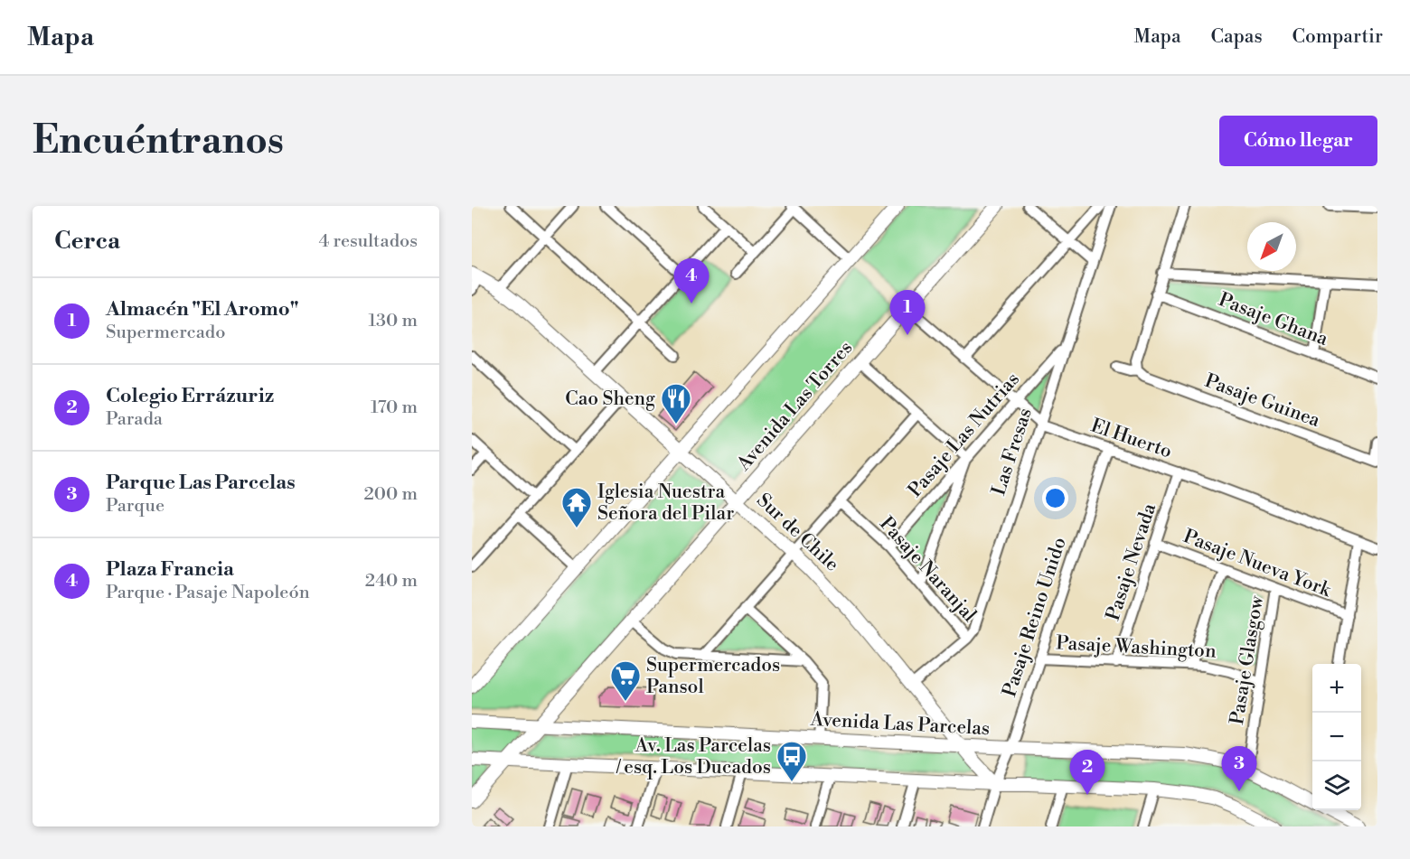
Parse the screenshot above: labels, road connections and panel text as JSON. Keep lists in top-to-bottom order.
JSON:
{
  "streets": {
    "street": [
      "Pasaje Ghana",
      "Pasaje Guinea",
      "Avenida Las Torres",
      "Pasaje Las Nutrias",
      "El Huerto",
      "Las Fresas",
      "Sur de Chile",
      "Pasaje Nevada",
      "Pasaje Nueva York",
      "Pasaje Naranjal",
      "Pasaje Reino Unido",
      "Pasaje Washington",
      "Pasaje Glasgow",
      "Avenida Las Parcelas"
    ]
  },
  "crossings": [
    ["Avenida Las Torres", "El Huerto"],
    ["Avenida Las Torres", "Sur de Chile"],
    ["Avenida Las Torres", "Avenida Las Parcelas"],
    ["Pasaje Las Nutrias", "El Huerto"],
    ["Pasaje Las Nutrias", "Las Fresas"],
    ["Pasaje Las Nutrias", "Pasaje Naranjal"],
    ["El Huerto", "Las Fresas"],
    ["El Huerto", "Pasaje Nevada"],
    ["El Huerto", "Pasaje Reino Unido"],
    ["Las Fresas", "Sur de Chile"],
    ["Las Fresas", "Pasaje Naranjal"],
    ["Sur de Chile", "Pasaje Reino Unido"],
    ["Sur de Chile", "Avenida Las Parcelas"],
    ["Pasaje Nevada", "Pasaje Nueva York"],
    ["Pasaje Nevada", "Pasaje Washington"],
    ["Pasaje Nueva York", "Pasaje Glasgow"],
    ["Pasaje Reino Unido", "Pasaje Washington"],
    ["Pasaje Reino Unido", "Avenida Las Parcelas"],
    ["Pasaje Washington", "Pasaje Glasgow"],
    ["Pasaje Glasgow", "Avenida Las Parcelas"]
  ],
  "places": {
    "restaurant": ["Cao Sheng"],
    "temple": ["Iglesia Nuestra Señora del Pilar"],
    "supermarket": ["Supermercados Pansol"],
    "bus stop": ["Av. Las Parcelas / esq. Los Ducados"]
  },
  "north": "bottom left",
  "page": {
    "header": "Mapa",
    "nav": ["Mapa", "Capas", "Compartir"],
    "buttons": "Cómo llegar",
    "title": "Encuéntranos",
    "heading": ["Cerca", "4 resultados"],
    "pins": [
      "4",
      "1",
      "3",
      "2"
    ],
    "list": [
      {
        "mark": "1",
        "name": "Almacén \"El Aromo\"",
        "note": "Supermercado",
        "value": "130 m"
      },
      {
        "mark": "2",
        "name": "Colegio Errázuriz",
        "note": "Parada",
        "value": "170 m"
      },
      {
        "mark": "3",
        "name": "Parque Las Parcelas",
        "note": "Parque",
        "value": "200 m"
      },
      {
        "mark": "4",
        "name": "Plaza Francia",
        "note": "Parque · Pasaje Napoleón",
        "value": "240 m"
      }
    ],
    "map_buttons": ["+", "−"]
  }
}
